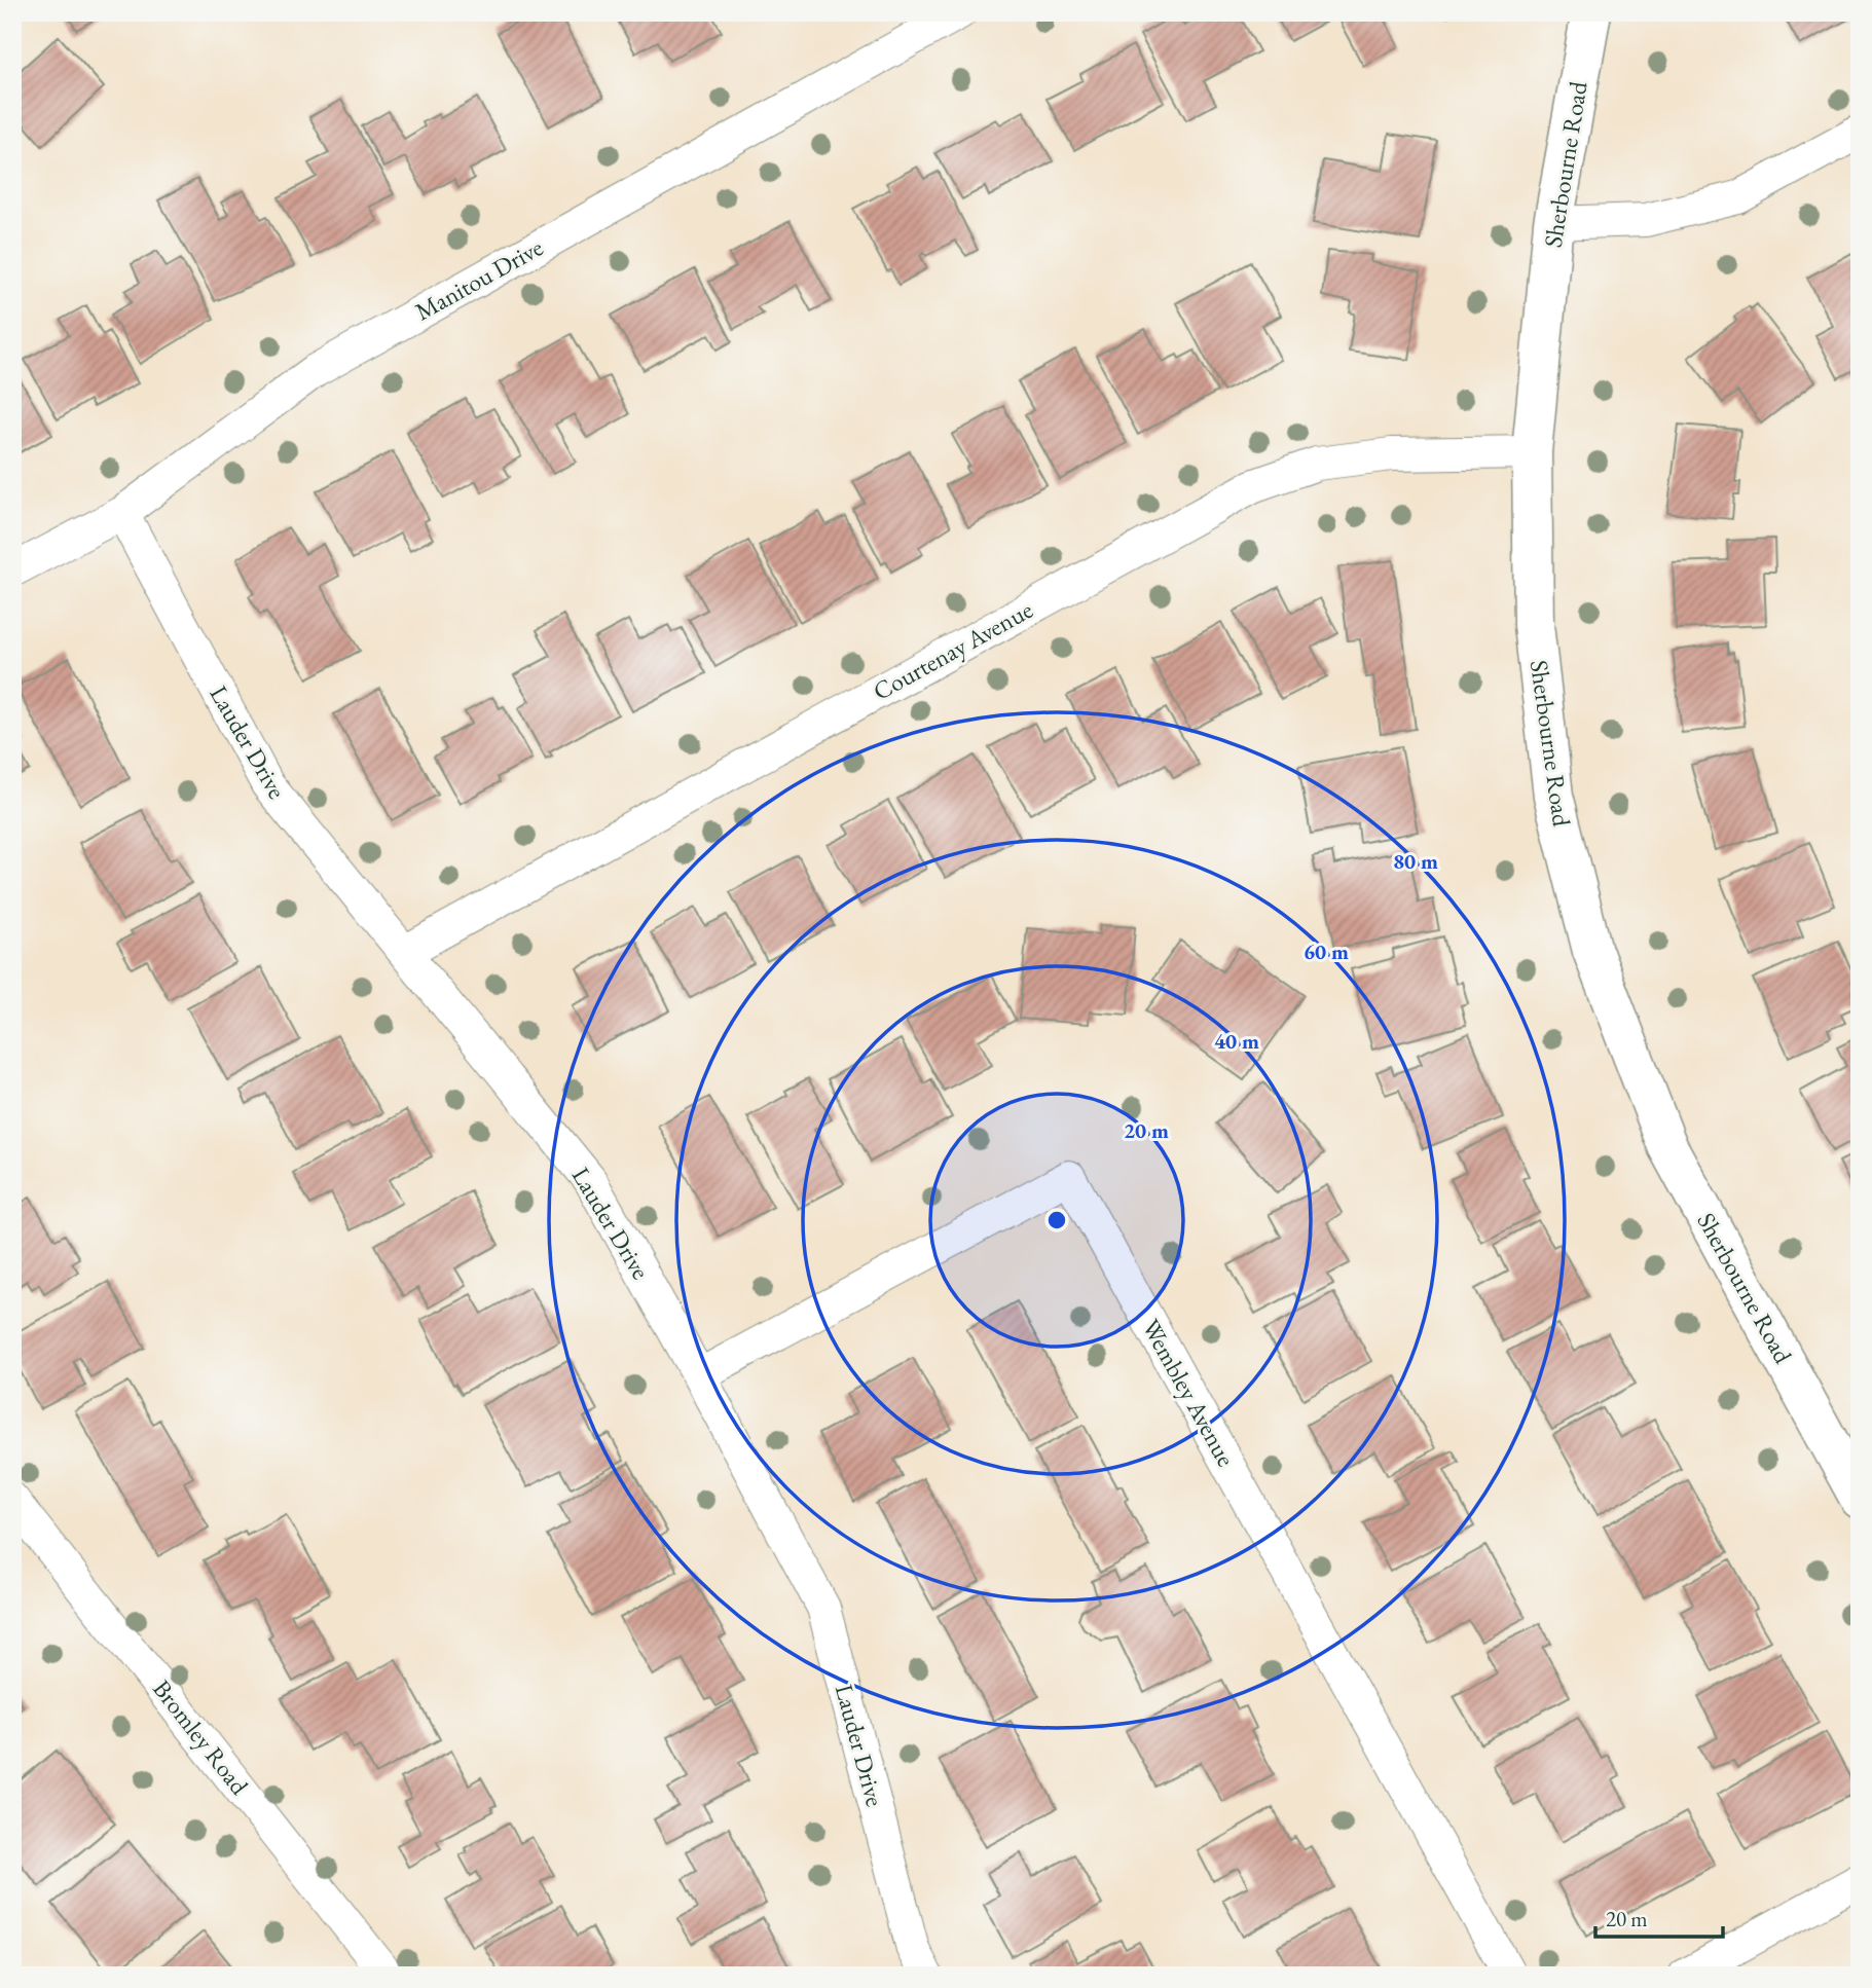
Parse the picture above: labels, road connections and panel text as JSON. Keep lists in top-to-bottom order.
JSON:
{
  "streets": {
    "street": [
      "Sherbourne Road",
      "Manitou Drive",
      "Courtenay Avenue",
      "Lauder Drive",
      "Wembley Avenue",
      "Bromley Road"
    ]
  },
  "crossings": [
    ["Sherbourne Road", "Courtenay Avenue"],
    ["Manitou Drive", "Lauder Drive"],
    ["Courtenay Avenue", "Lauder Drive"],
    ["Lauder Drive", "Wembley Avenue"]
  ],
  "scale_bar": "20 m",
  "rings": [
    "80 m",
    "60 m",
    "40 m",
    "20 m"
  ]
}
